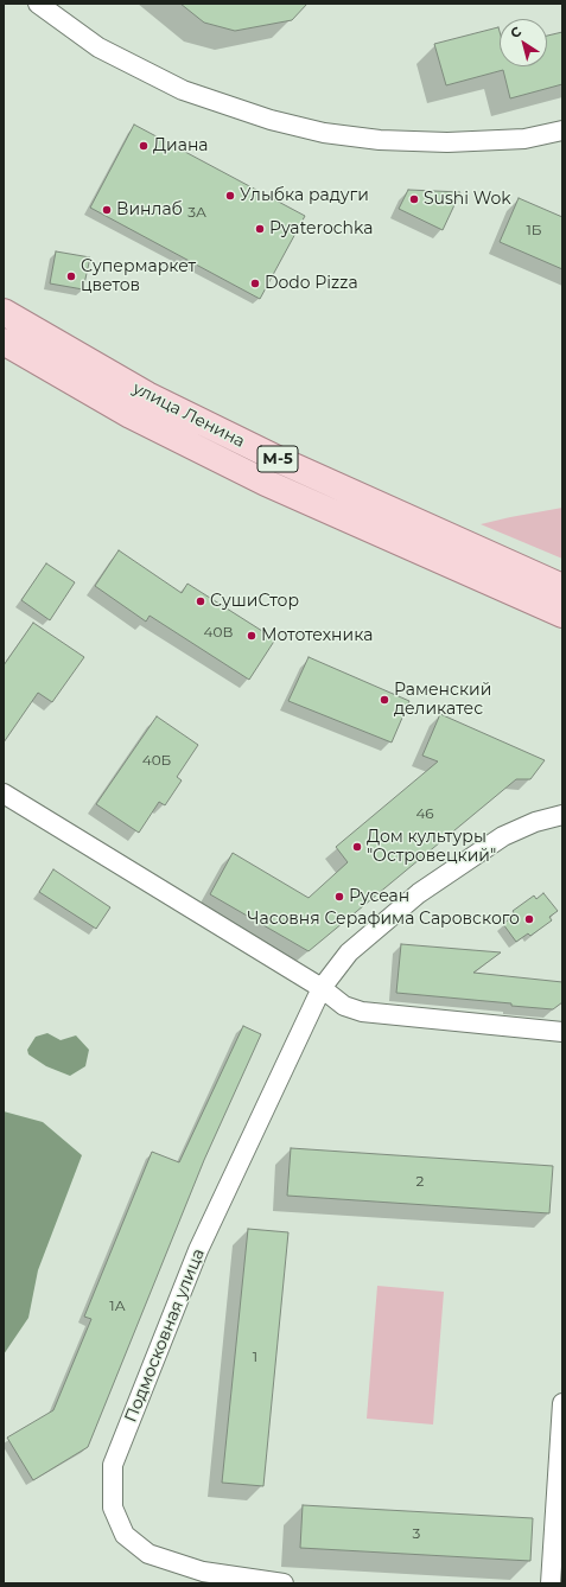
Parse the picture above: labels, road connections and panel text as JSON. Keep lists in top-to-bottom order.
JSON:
{
  "streets": {
    "main road": ["улица Ленина", "М-5"],
    "street": ["Подмосковная улица"]
  },
  "places": [
    "Диана",
    "Улыбка радуги",
    "Sushi Wok",
    "Винлаб",
    "Pyaterochka",
    "Супермаркет цветов",
    "Dodo Pizza",
    "СушиСтор",
    "Мототехника",
    "Раменский деликатес",
    "Дом культуры \"Островецкий\"",
    "Русеан",
    "Часовня Серафима Саровского"
  ],
  "house_numbers": [
    "3А",
    "1Б",
    "40В",
    "40Б",
    "46",
    "2",
    "1А",
    "1",
    "3"
  ],
  "north": "top left"
}
